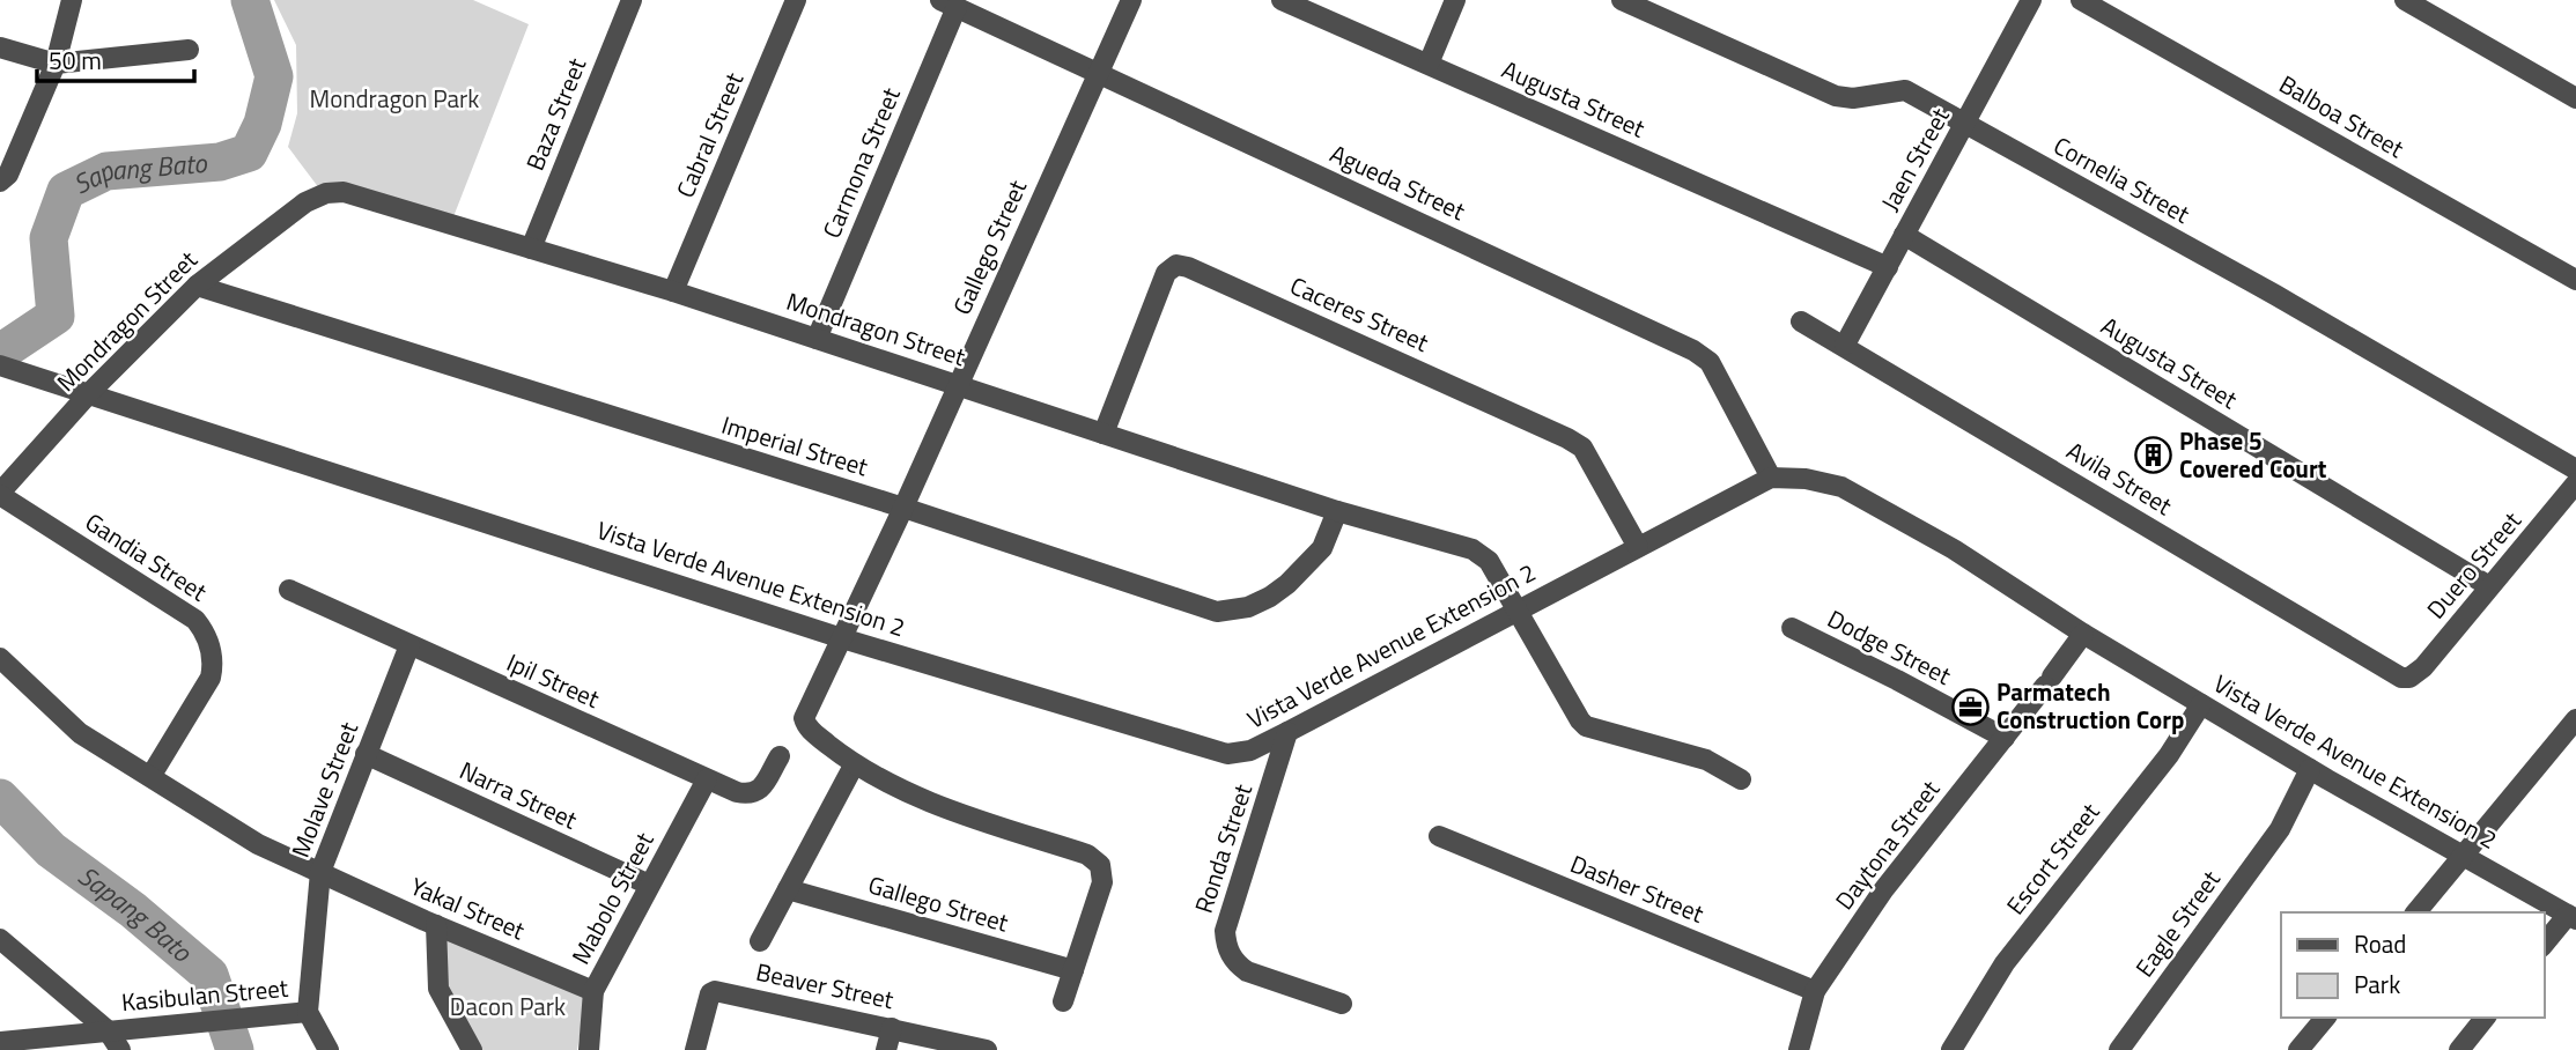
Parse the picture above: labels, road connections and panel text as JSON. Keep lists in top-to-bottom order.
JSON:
{
  "streets": {
    "street": [
      "Augusta Street",
      "Baza Street",
      "Balboa Street",
      "Cabral Street",
      "Jaen Street",
      "Carmona Street",
      "Cornelia Street",
      "Agueda Street",
      "Gallego Street",
      "Caceres Street",
      "Mondragon Street",
      "Imperial Street",
      "Avila Street",
      "Gandia Street",
      "Duero Street",
      "Vista Verde Avenue Extension 2",
      "Dodge Street",
      "Ipil Street",
      "Molave Street",
      "Narra Street",
      "Daytona Street",
      "Ronda Street",
      "Escort Street",
      "Dasher Street",
      "Mabolo Street",
      "Yakal Street",
      "Eagle Street",
      "Beaver Street",
      "Kasibulan Street"
    ]
  },
  "crossings": [
    ["Augusta Street", "Jaen Street"],
    ["Augusta Street", "Duero Street"],
    ["Baza Street", "Mondragon Street"],
    ["Cabral Street", "Mondragon Street"],
    ["Jaen Street", "Cornelia Street"],
    ["Jaen Street", "Avila Street"],
    ["Carmona Street", "Agueda Street"],
    ["Carmona Street", "Mondragon Street"],
    ["Agueda Street", "Gallego Street"],
    ["Agueda Street", "Vista Verde Avenue Extension 2"],
    ["Gallego Street", "Mondragon Street"],
    ["Gallego Street", "Imperial Street"],
    ["Gallego Street", "Vista Verde Avenue Extension 2"],
    ["Caceres Street", "Mondragon Street"],
    ["Caceres Street", "Vista Verde Avenue Extension 2"],
    ["Mondragon Street", "Imperial Street"],
    ["Mondragon Street", "Gandia Street"],
    ["Mondragon Street", "Vista Verde Avenue Extension 2"],
    ["Avila Street", "Duero Street"],
    ["Vista Verde Avenue Extension 2", "Daytona Street"],
    ["Vista Verde Avenue Extension 2", "Ronda Street"],
    ["Vista Verde Avenue Extension 2", "Escort Street"],
    ["Vista Verde Avenue Extension 2", "Eagle Street"],
    ["Dodge Street", "Daytona Street"],
    ["Ipil Street", "Molave Street"],
    ["Ipil Street", "Mabolo Street"],
    ["Molave Street", "Narra Street"],
    ["Molave Street", "Yakal Street"],
    ["Molave Street", "Kasibulan Street"],
    ["Narra Street", "Mabolo Street"],
    ["Daytona Street", "Dasher Street"],
    ["Mabolo Street", "Yakal Street"]
  ],
  "water": ["Sapang Bato"],
  "parks": ["Mondragon Park", "Dacon Park"],
  "places": {
    "building": ["Phase 5 Covered Court"],
    "office": ["Parmatech Construction Corp"]
  },
  "legend": ["Road", "Park"],
  "scale_bar": "50 m"
}
